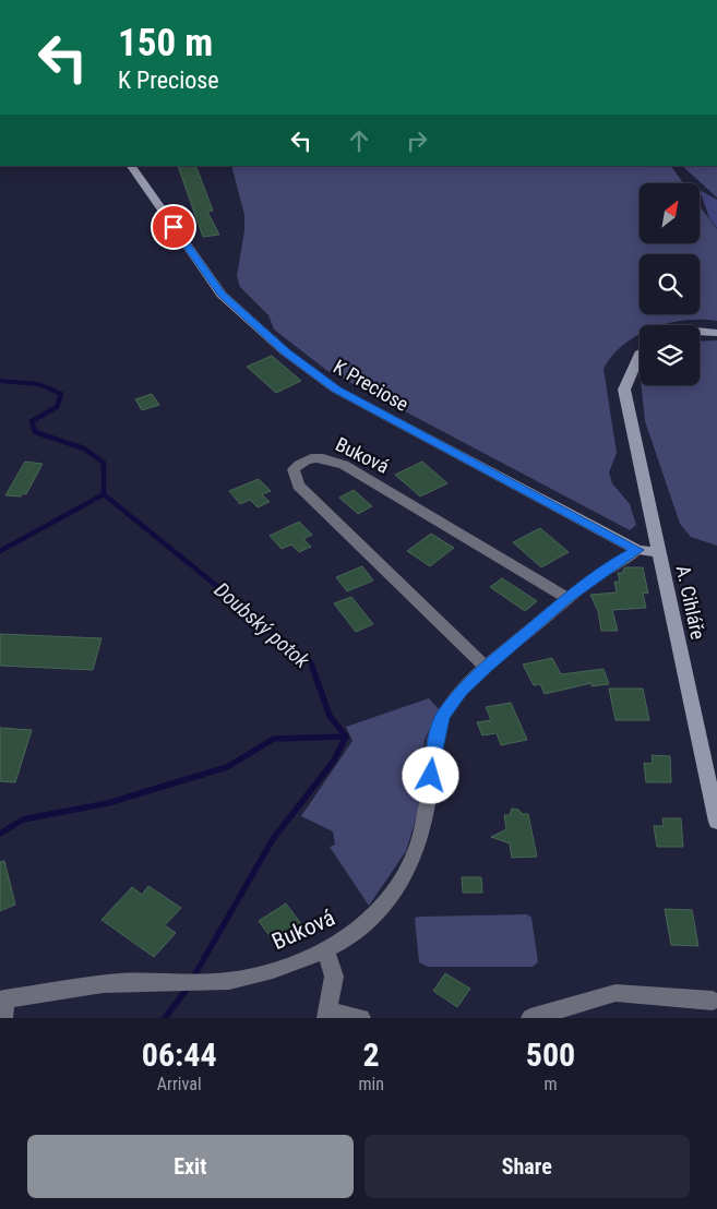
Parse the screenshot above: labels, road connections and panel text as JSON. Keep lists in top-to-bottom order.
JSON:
{
  "streets": {
    "street": ["K Preciose", "Buková", "A. Cihláře"]
  },
  "crossings": [
    ["K Preciose", "Buková"],
    ["K Preciose", "A. Cihláře"]
  ],
  "water": ["Doubský potok"],
  "north": "top right",
  "page": {
    "turn": ["150 m", "K Preciose"],
    "eta": [
      "06:44",
      "Arrival",
      "2",
      "min",
      "500",
      "m"
    ],
    "buttons": ["Exit", "Share"]
  }
}
